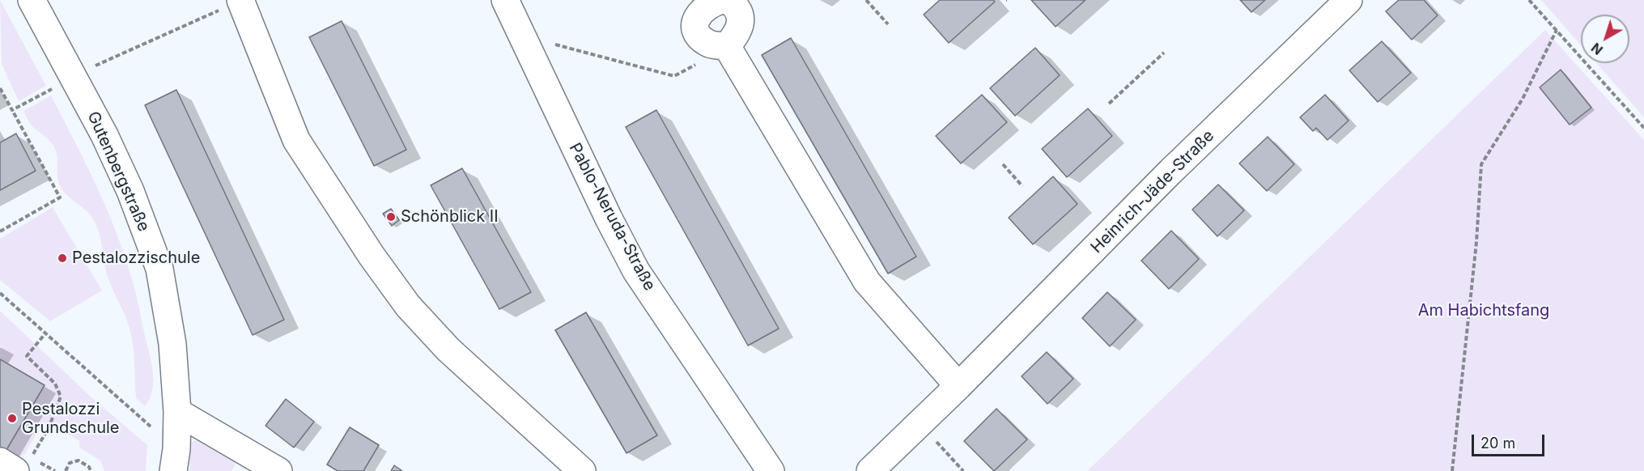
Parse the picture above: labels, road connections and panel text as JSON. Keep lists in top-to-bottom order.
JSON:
{
  "streets": {
    "street": ["Gutenbergstraße", "Heinrich-Jäde-Straße", "Pablo-Neruda-Straße"]
  },
  "parks": ["Am Habichtsfang"],
  "places": ["Schönblick II", "Pestalozzischule", "Pestalozzi Grundschule"],
  "scale_bar": "20 m",
  "north": "bottom left"
}
